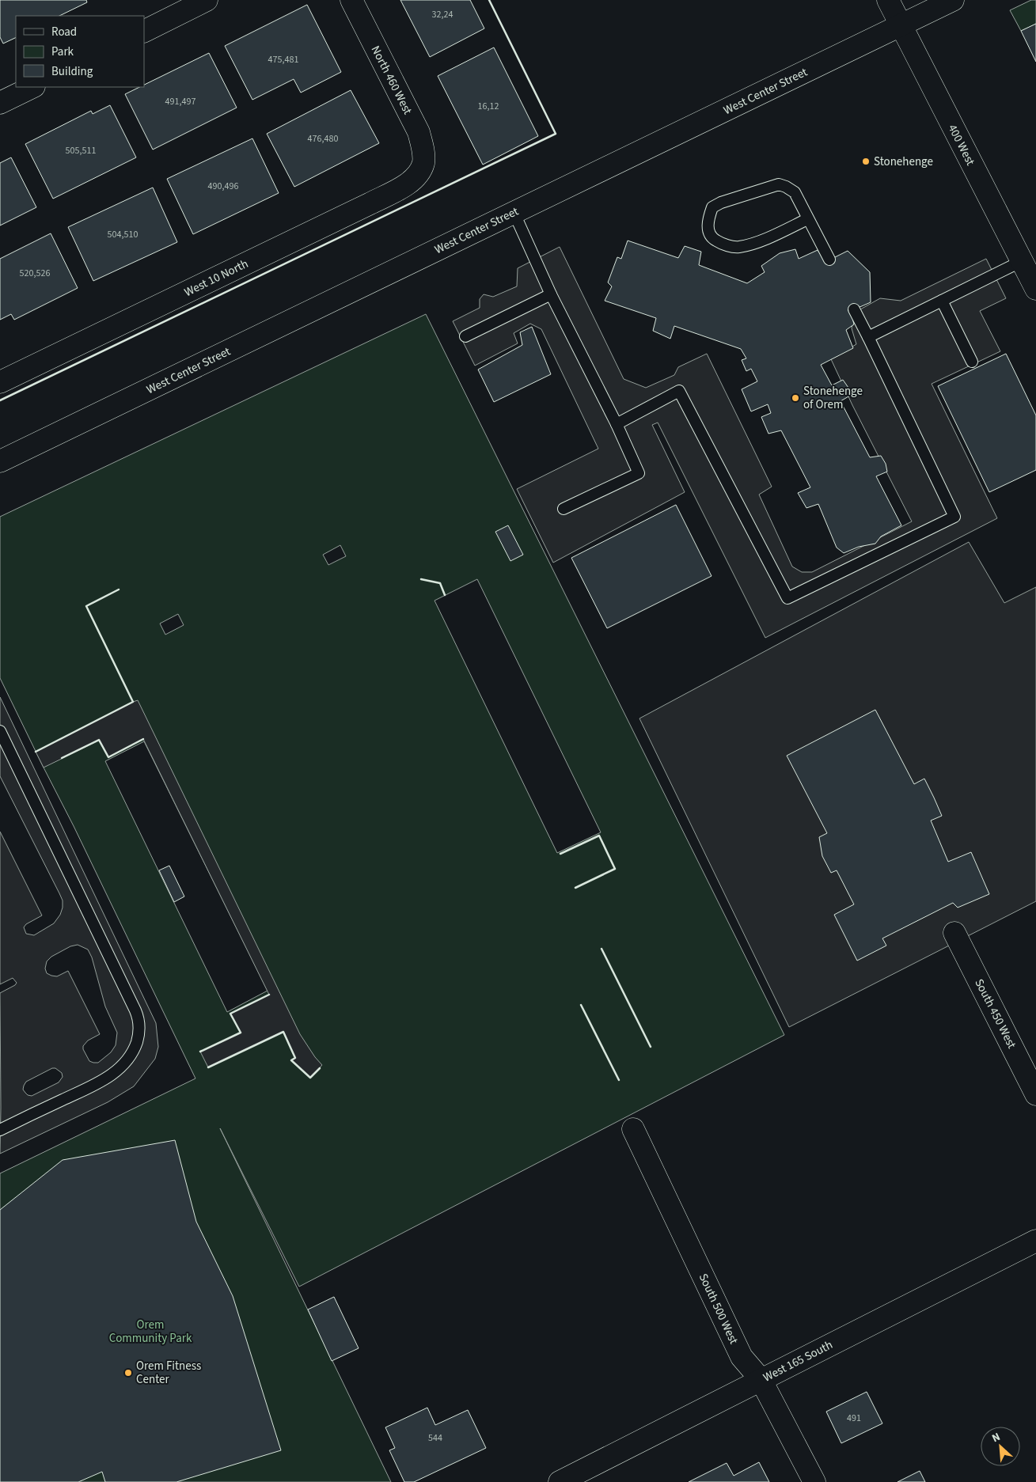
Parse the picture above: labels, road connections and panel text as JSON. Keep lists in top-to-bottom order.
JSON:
{
  "streets": {
    "street": [
      "North 460 West",
      "West Center Street",
      "400 West",
      "West 10 North",
      "South 450 West",
      "South 500 West",
      "West 165 South"
    ]
  },
  "crossings": [
    ["North 460 West", "West 10 North"],
    ["West Center Street", "400 West"],
    ["South 500 West", "West 165 South"]
  ],
  "parks": ["Orem Community Park"],
  "places": ["Stonehenge", "Stonehenge of Orem", "Orem Fitness Center"],
  "house_numbers": [
    "32,24",
    "475,481",
    "491,497",
    "16,12",
    "476,480",
    "505,511",
    "490,496",
    "504,510",
    "520,526",
    "491",
    "544"
  ],
  "legend": ["Road", "Park", "Building"],
  "north": "top left"
}
